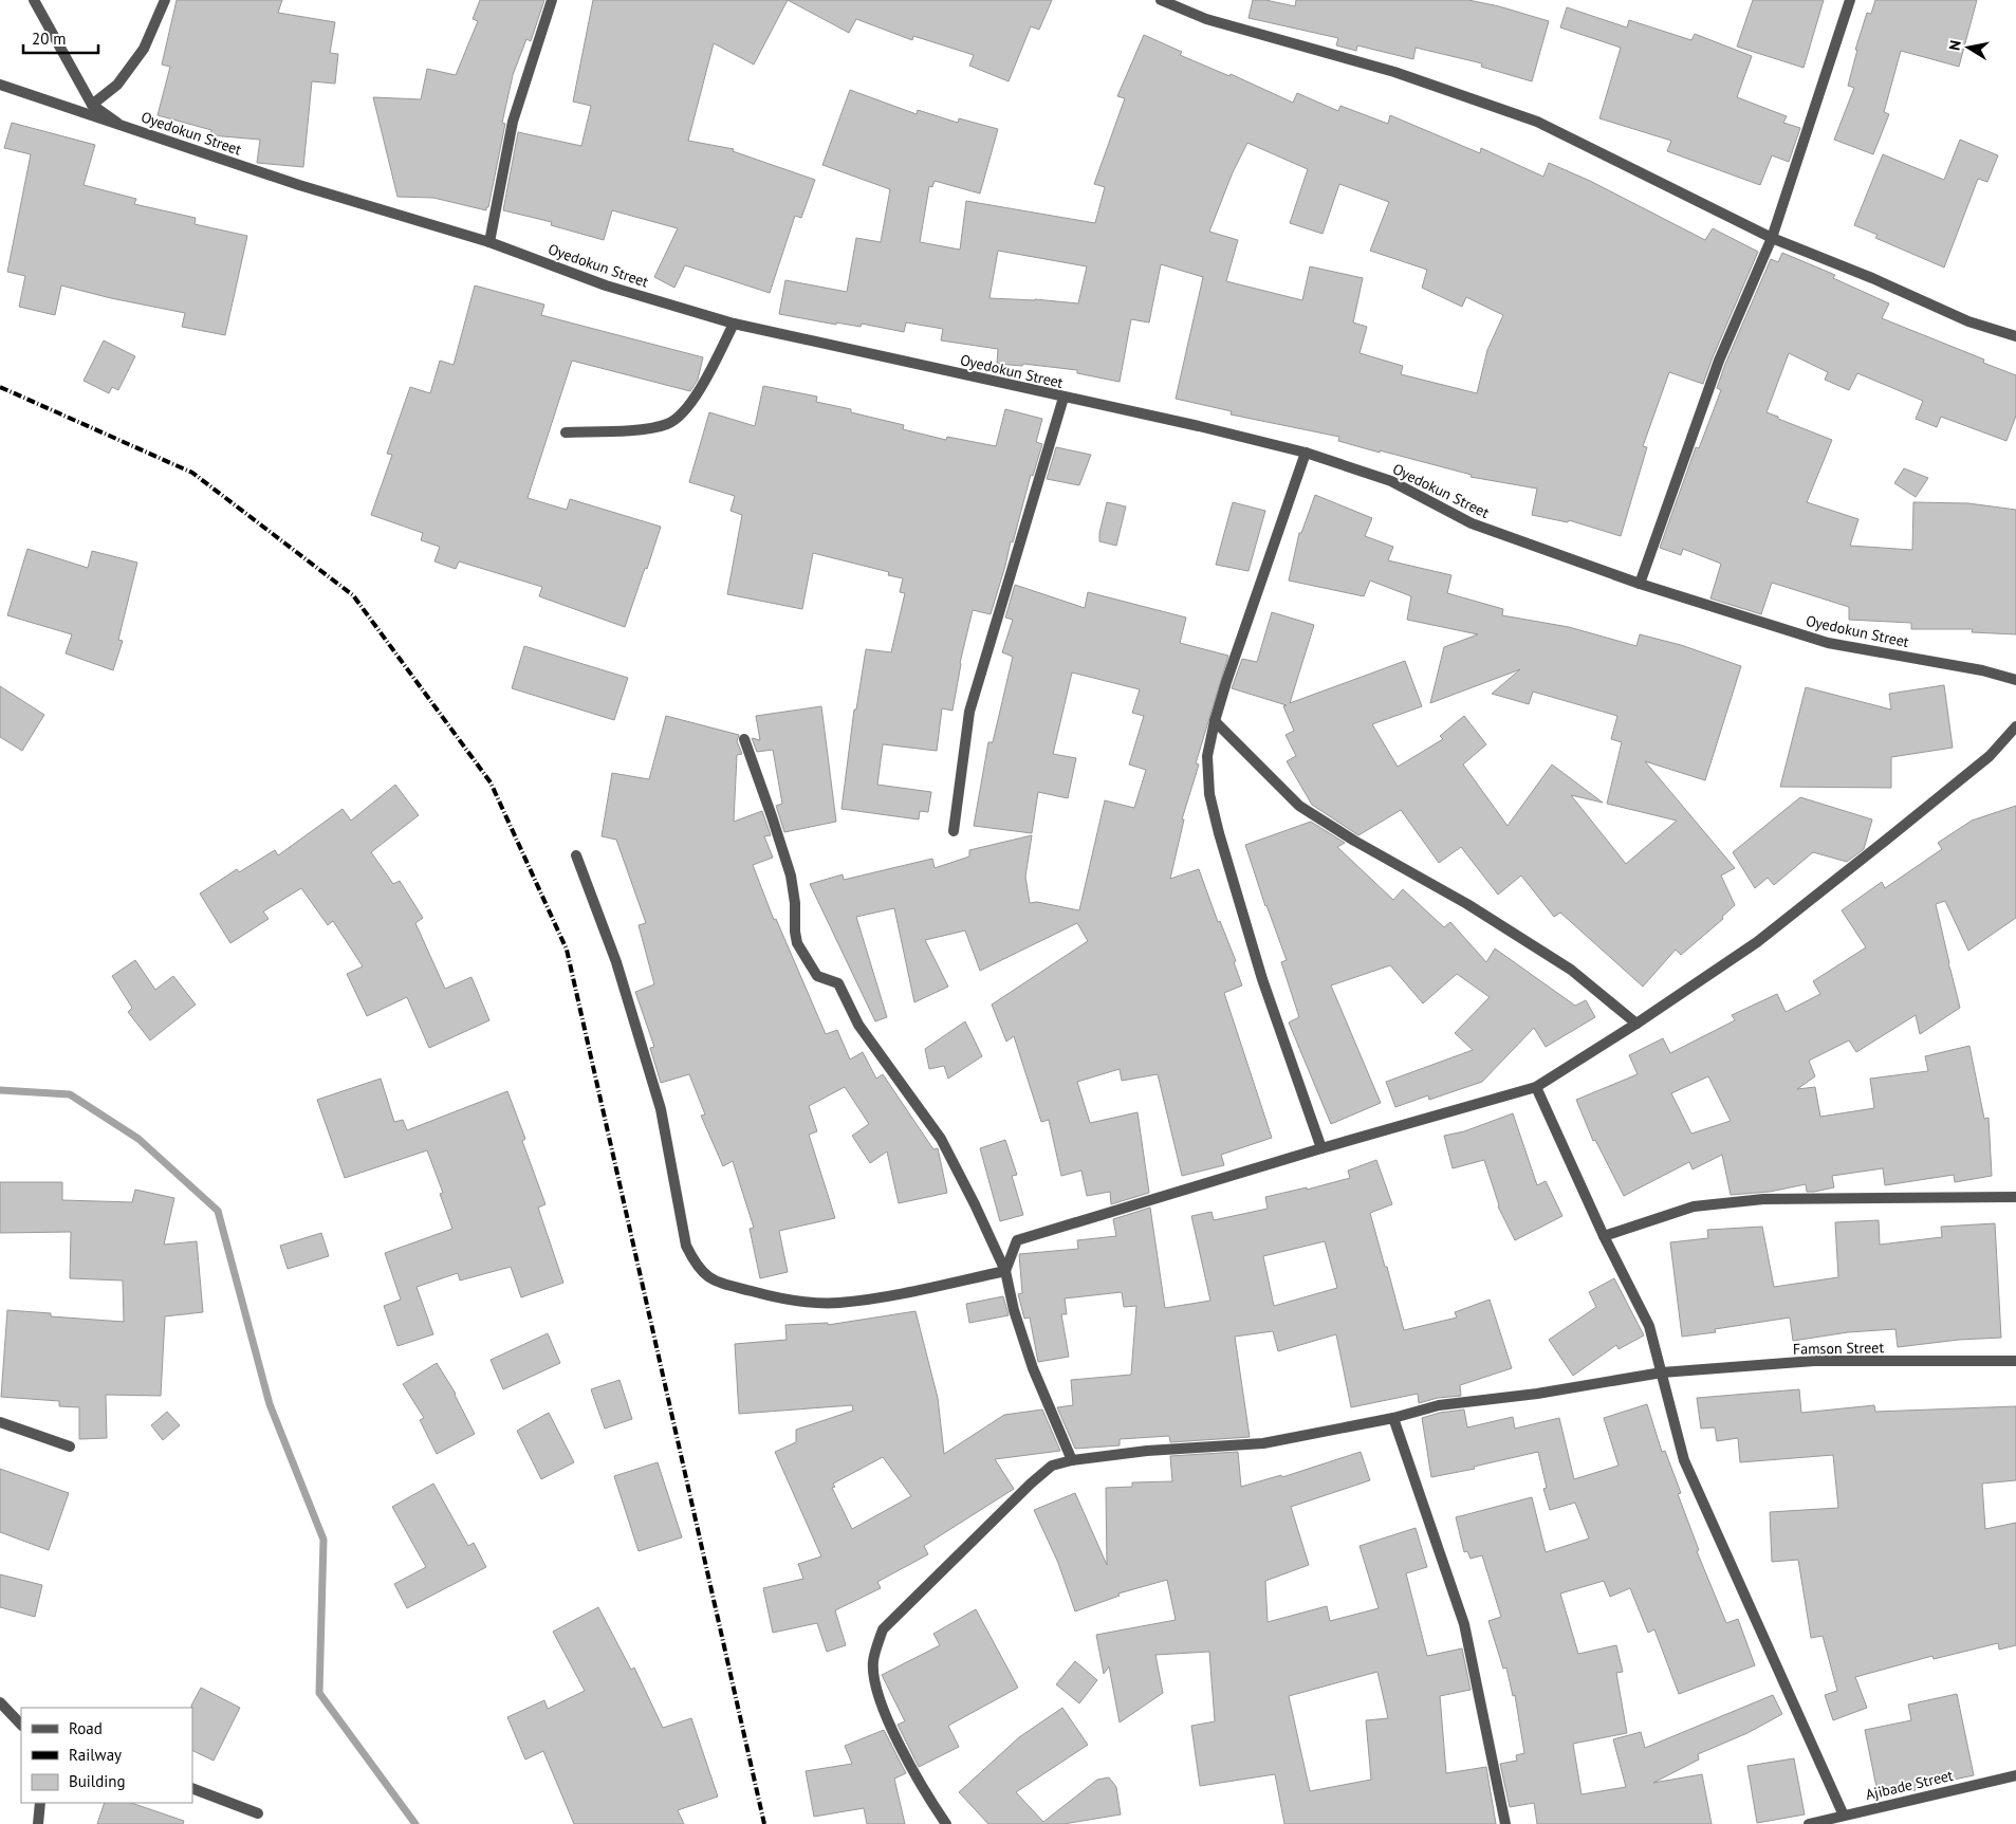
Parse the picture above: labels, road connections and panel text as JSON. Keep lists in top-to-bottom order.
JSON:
{
  "streets": {
    "street": ["Oyedokun Street", "Famson Street", "Ajibade Street"]
  },
  "legend": ["Road", "Railway", "Building"],
  "scale_bar": "20 m",
  "north": "left"
}
